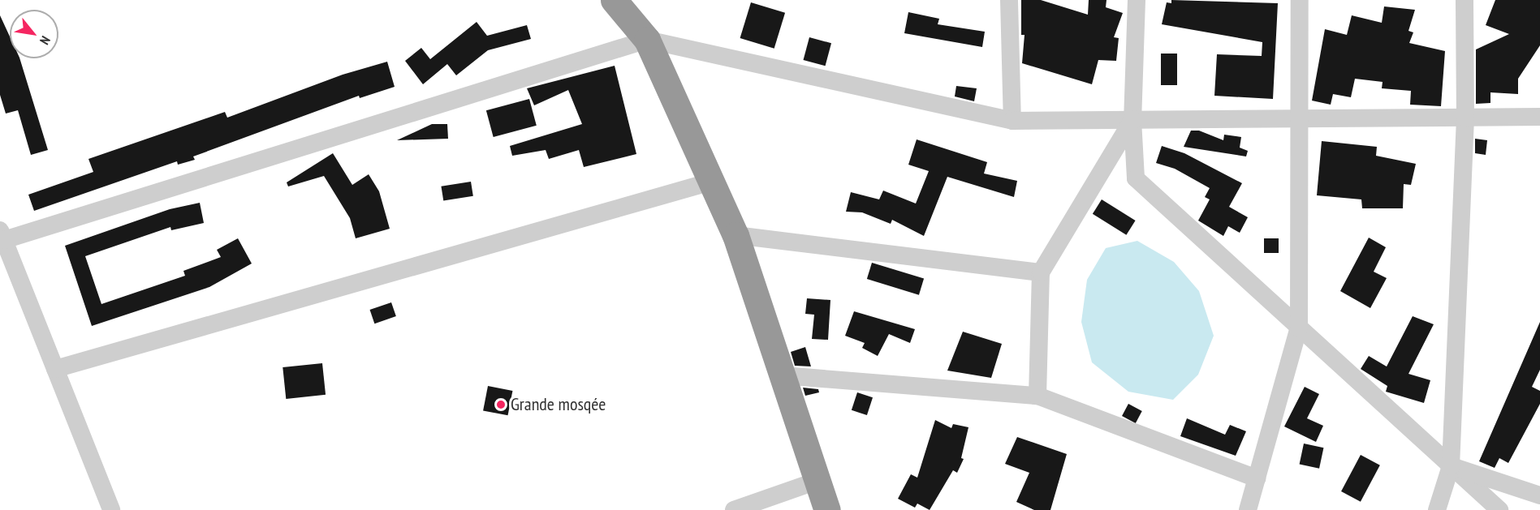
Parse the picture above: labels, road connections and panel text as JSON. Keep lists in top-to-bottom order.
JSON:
{
  "places": ["Grande mosqée"],
  "north": "bottom right"
}
